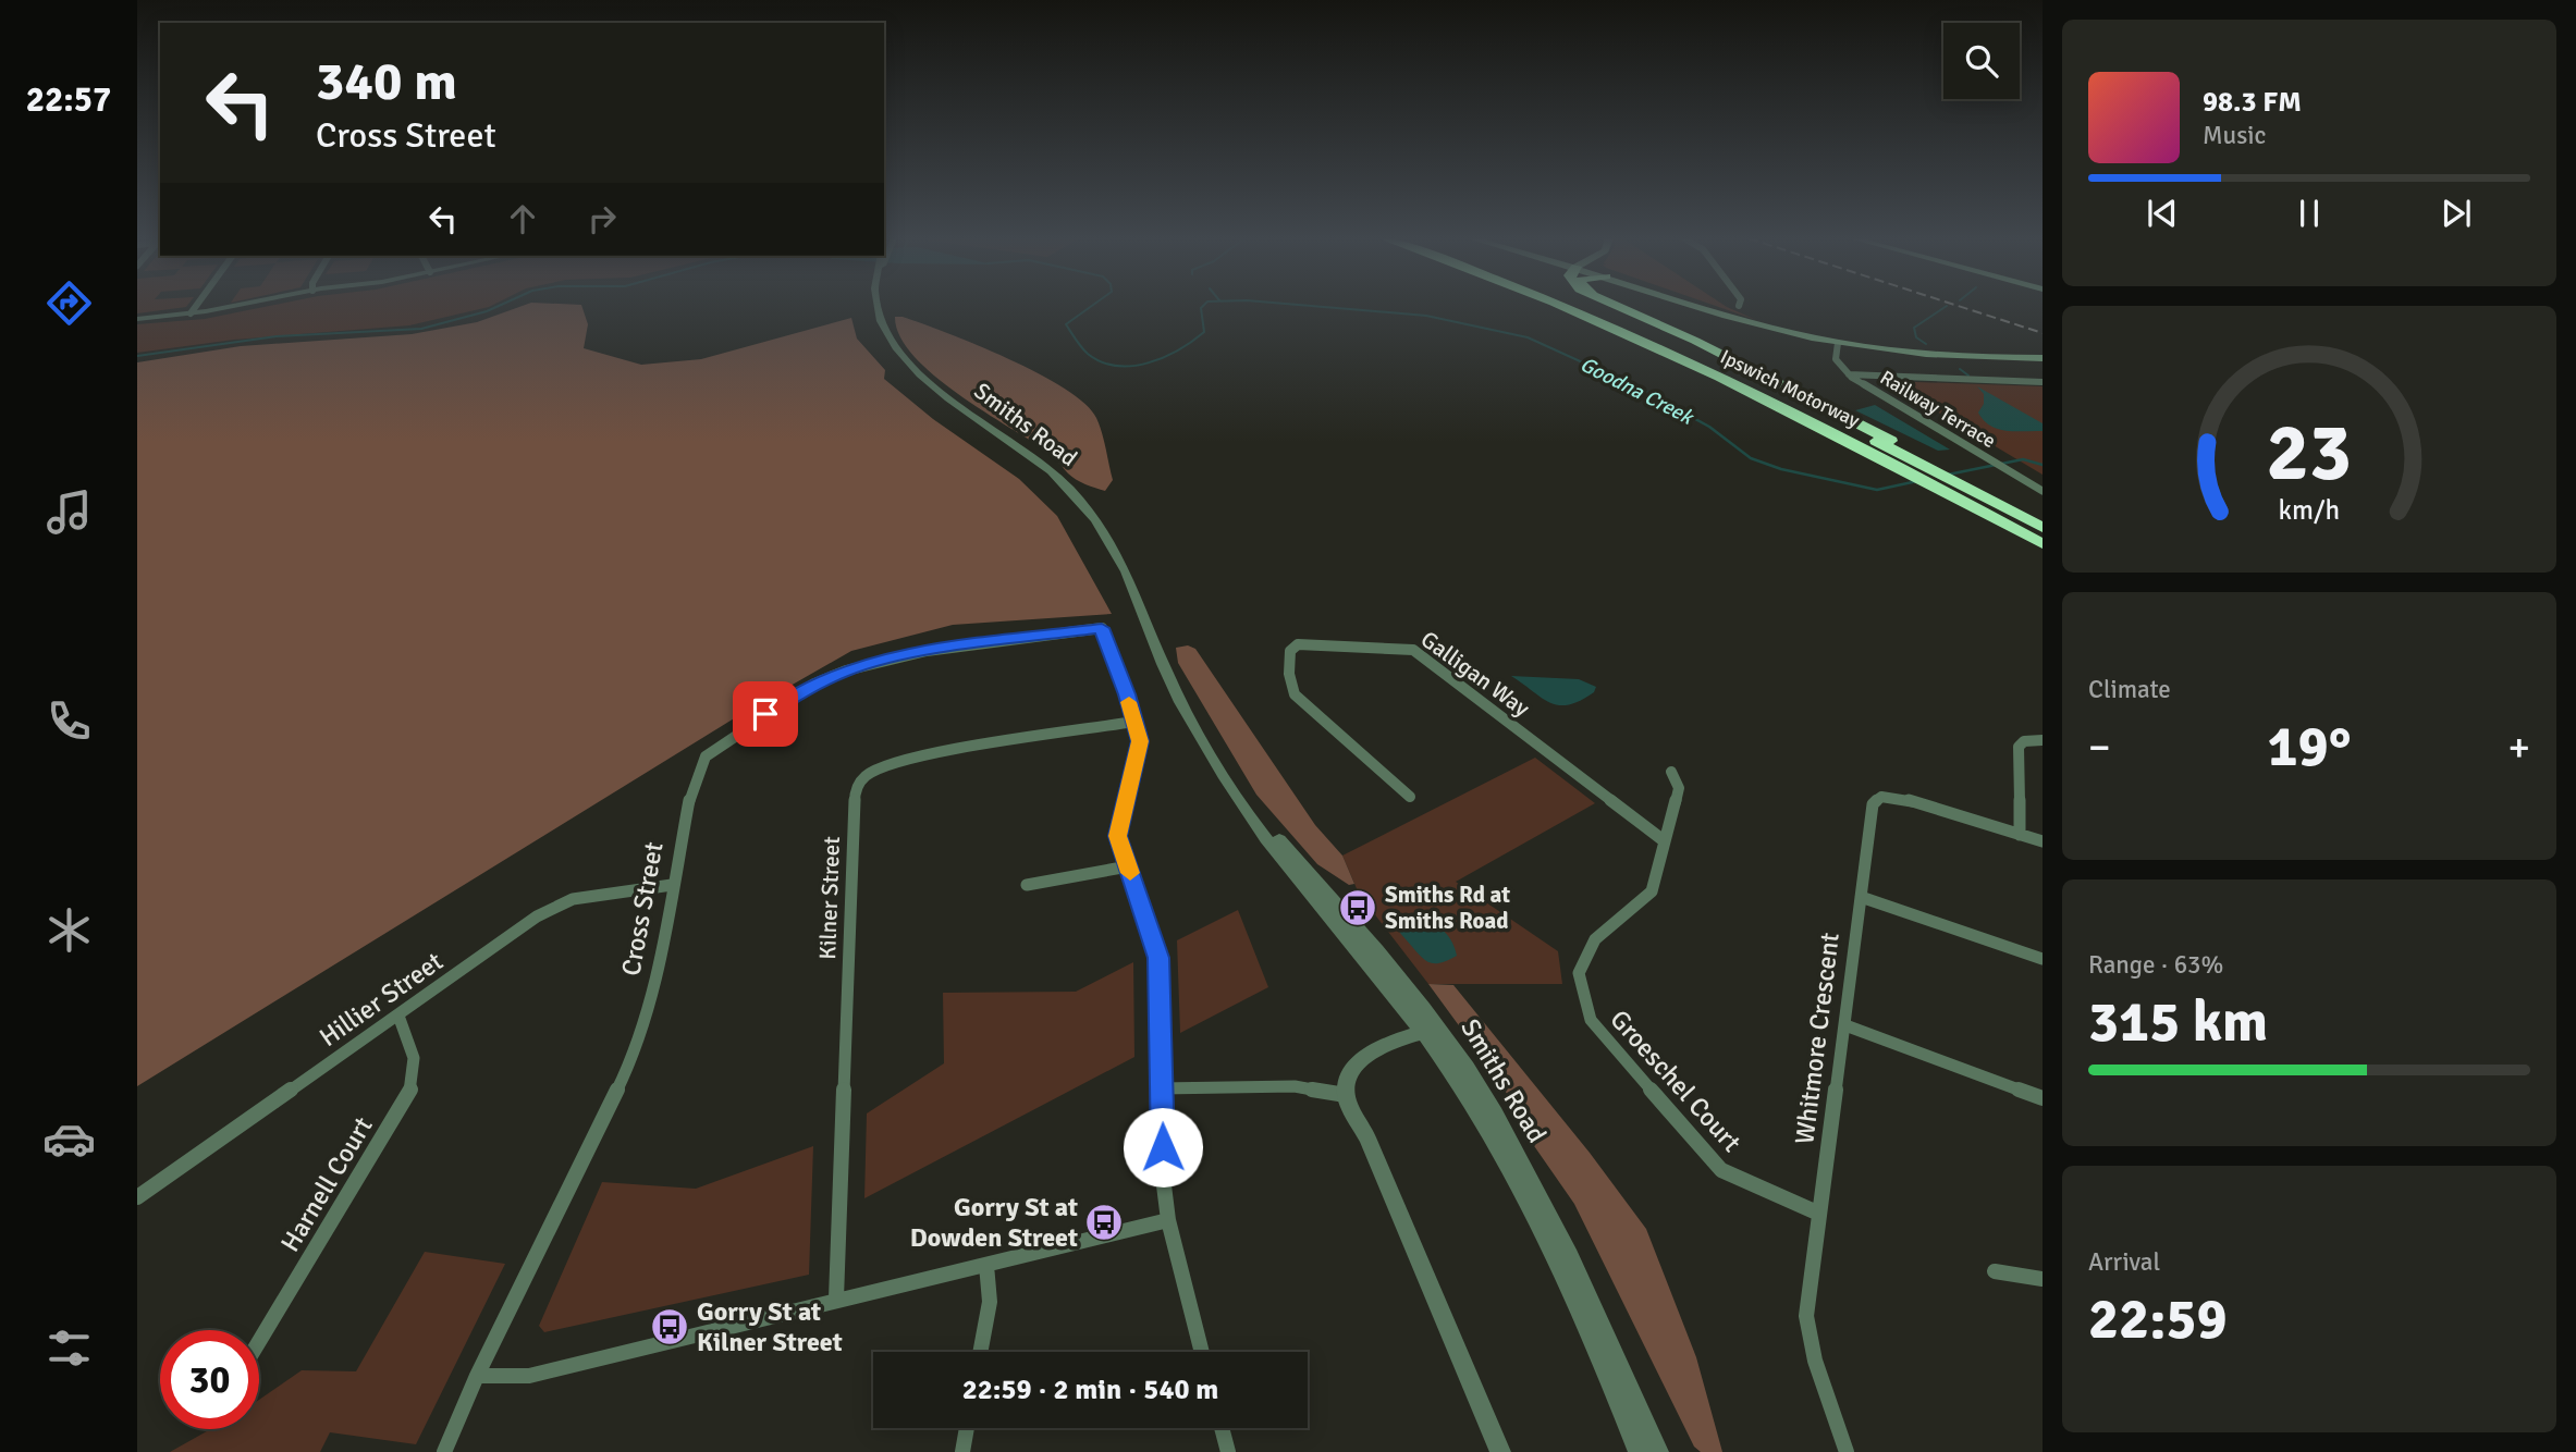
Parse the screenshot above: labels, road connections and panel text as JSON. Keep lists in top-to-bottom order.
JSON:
{
  "streets": {
    "highway": ["Ipswich Motorway"],
    "street": [
      "Railway Terrace",
      "Smiths Road",
      "Galligan Way",
      "Kilner Street",
      "Cross Street",
      "Hillier Street",
      "Whitmore Crescent",
      "Groeschel Court",
      "Harnell Court"
    ]
  },
  "crossings": [
    ["Galligan Way", "Groeschel Court"],
    ["Kilner Street", "Cross Street"],
    ["Cross Street", "Hillier Street"],
    ["Hillier Street", "Harnell Court"],
    ["Whitmore Crescent", "Groeschel Court"]
  ],
  "water": ["Goodna Creek"],
  "places": {
    "bus stop": ["Smiths Rd at Smiths Road", "Gorry St at Dowden Street", "Gorry St at Kilner Street"]
  },
  "page": {
    "tabs": "22:57",
    "turn": ["340 m", "Cross Street"],
    "song": ["98.3 FM", "Music"],
    "tile": [
      "Climate",
      ["Range · 63%", "315 km"],
      ["Arrival", "22:59"]
    ],
    "heat": ["−", "19°", "+"],
    "limit": "30",
    "trip": "22:59 · 2 min · 540 m",
    "gauge": ["23", "km/h"]
  }
}
